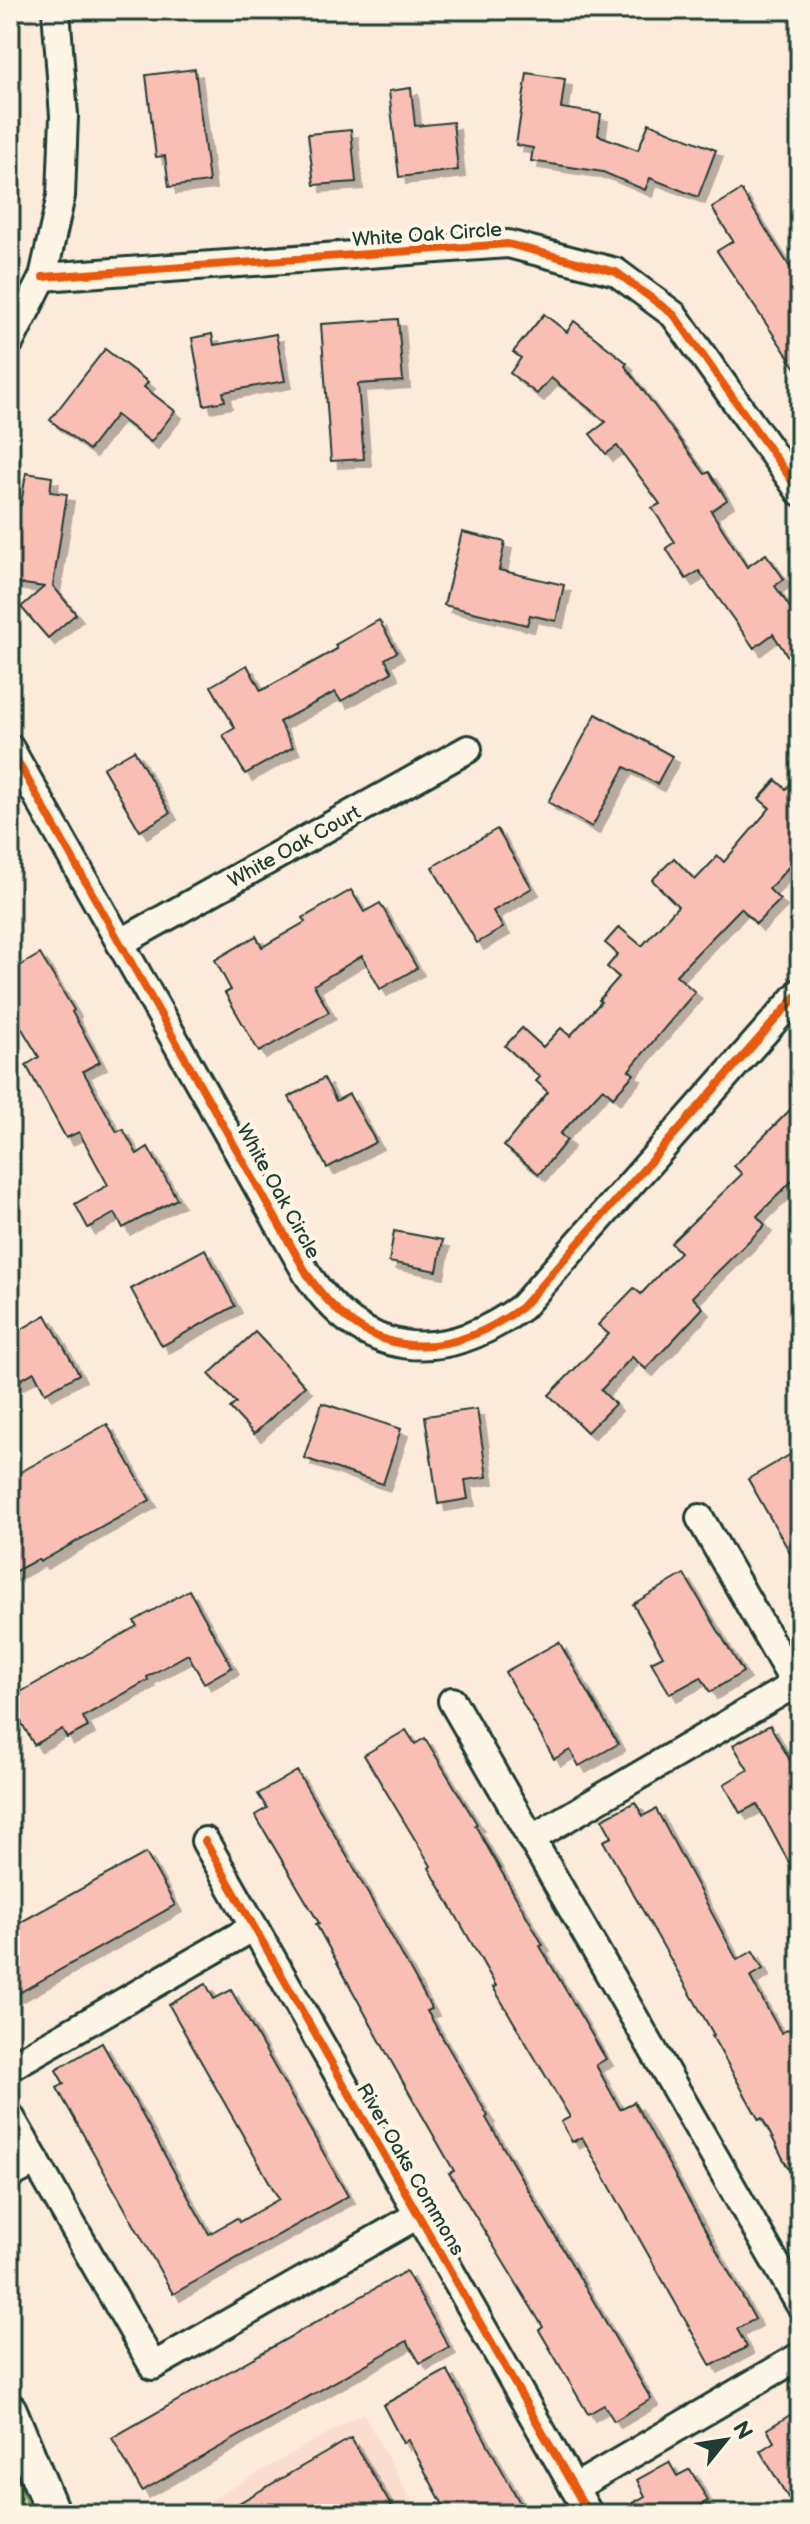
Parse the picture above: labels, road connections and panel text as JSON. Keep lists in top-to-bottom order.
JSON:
{
  "streets": {
    "street": ["White Oak Circle", "White Oak Court", "River Oaks Commons"]
  },
  "crossings": [
    ["White Oak Circle", "White Oak Court"]
  ],
  "north": "top right"
}
